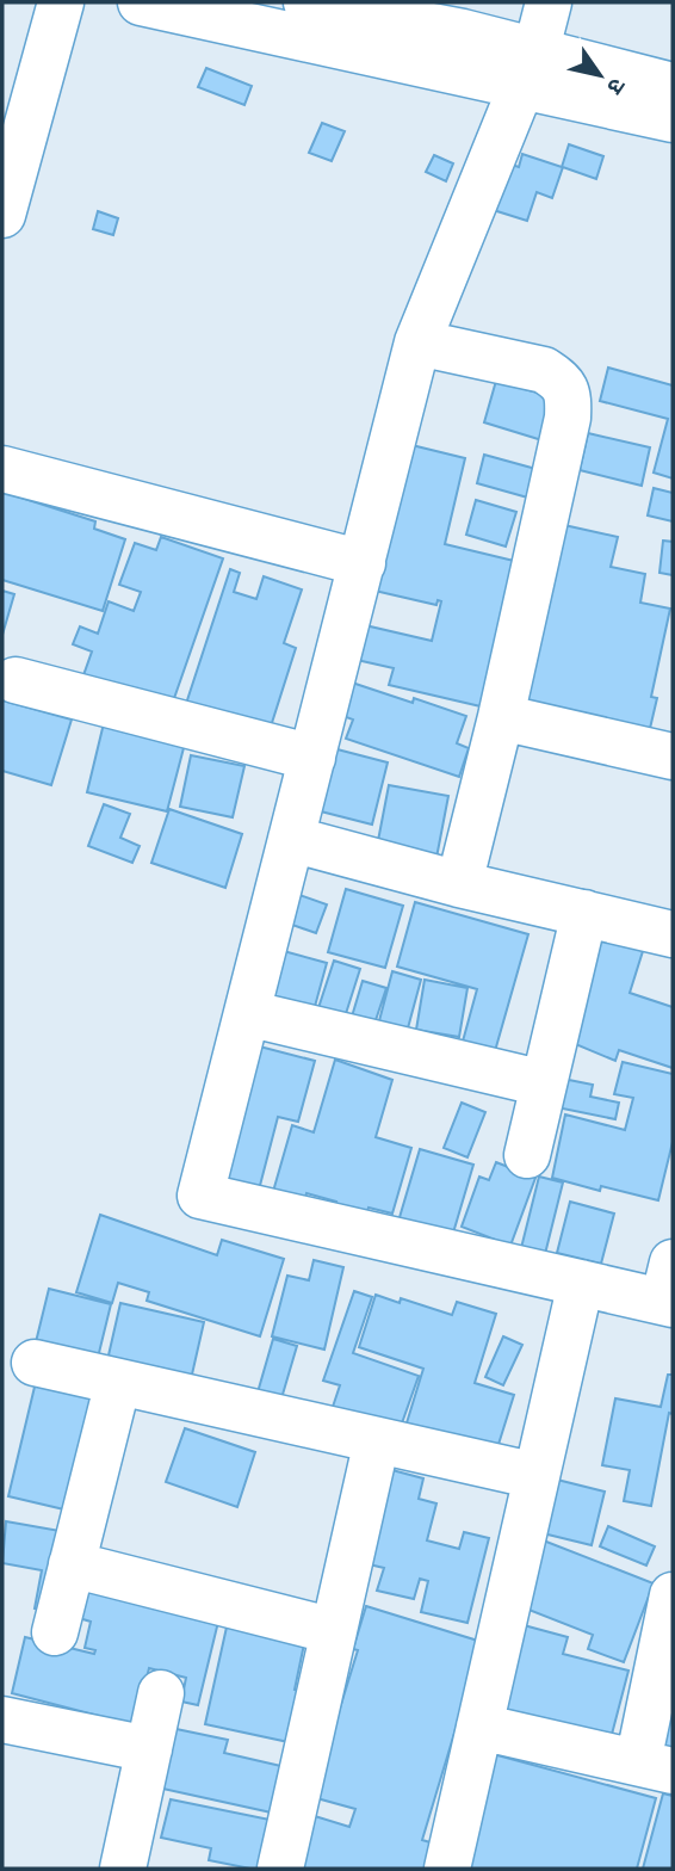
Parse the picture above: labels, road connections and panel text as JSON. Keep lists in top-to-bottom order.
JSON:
{
  "north": "bottom right"
}
